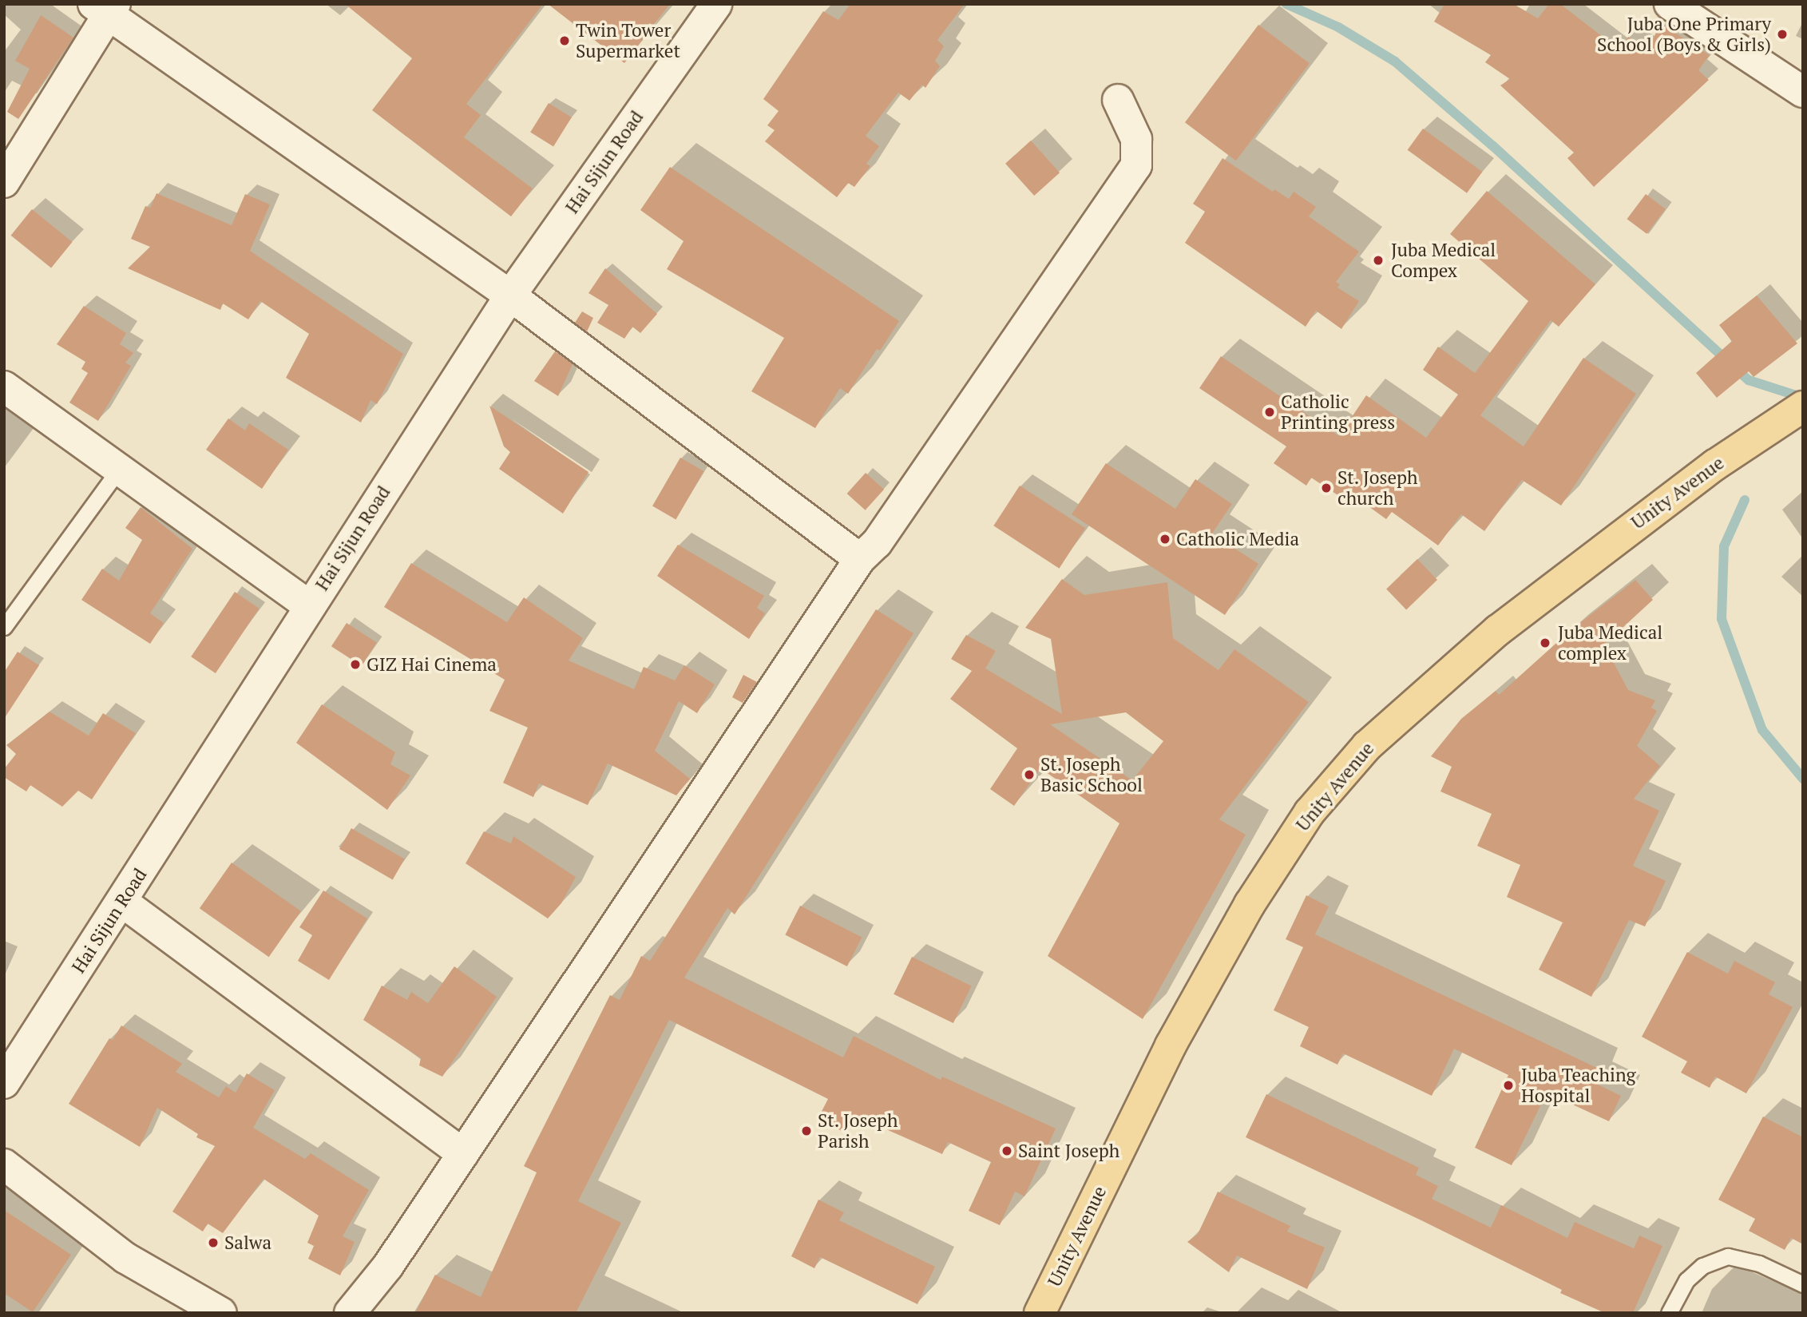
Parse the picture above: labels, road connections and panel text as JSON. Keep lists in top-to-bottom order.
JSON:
{
  "streets": {
    "main road": ["Unity Avenue"],
    "street": ["Hai Sijun Road"]
  },
  "places": [
    "Juba One Primary School (Boys & Girls)",
    "Twin Tower Supermarket",
    "Juba Medical Compex",
    "Catholic Printing press",
    "St. Joseph church",
    "Catholic Media",
    "Juba Medical complex",
    "GIZ Hai Cinema",
    "St. Joseph Basic School",
    "Juba Teaching Hospital",
    "St. Joseph Parish",
    "Saint Joseph",
    "Salwa"
  ]
}
